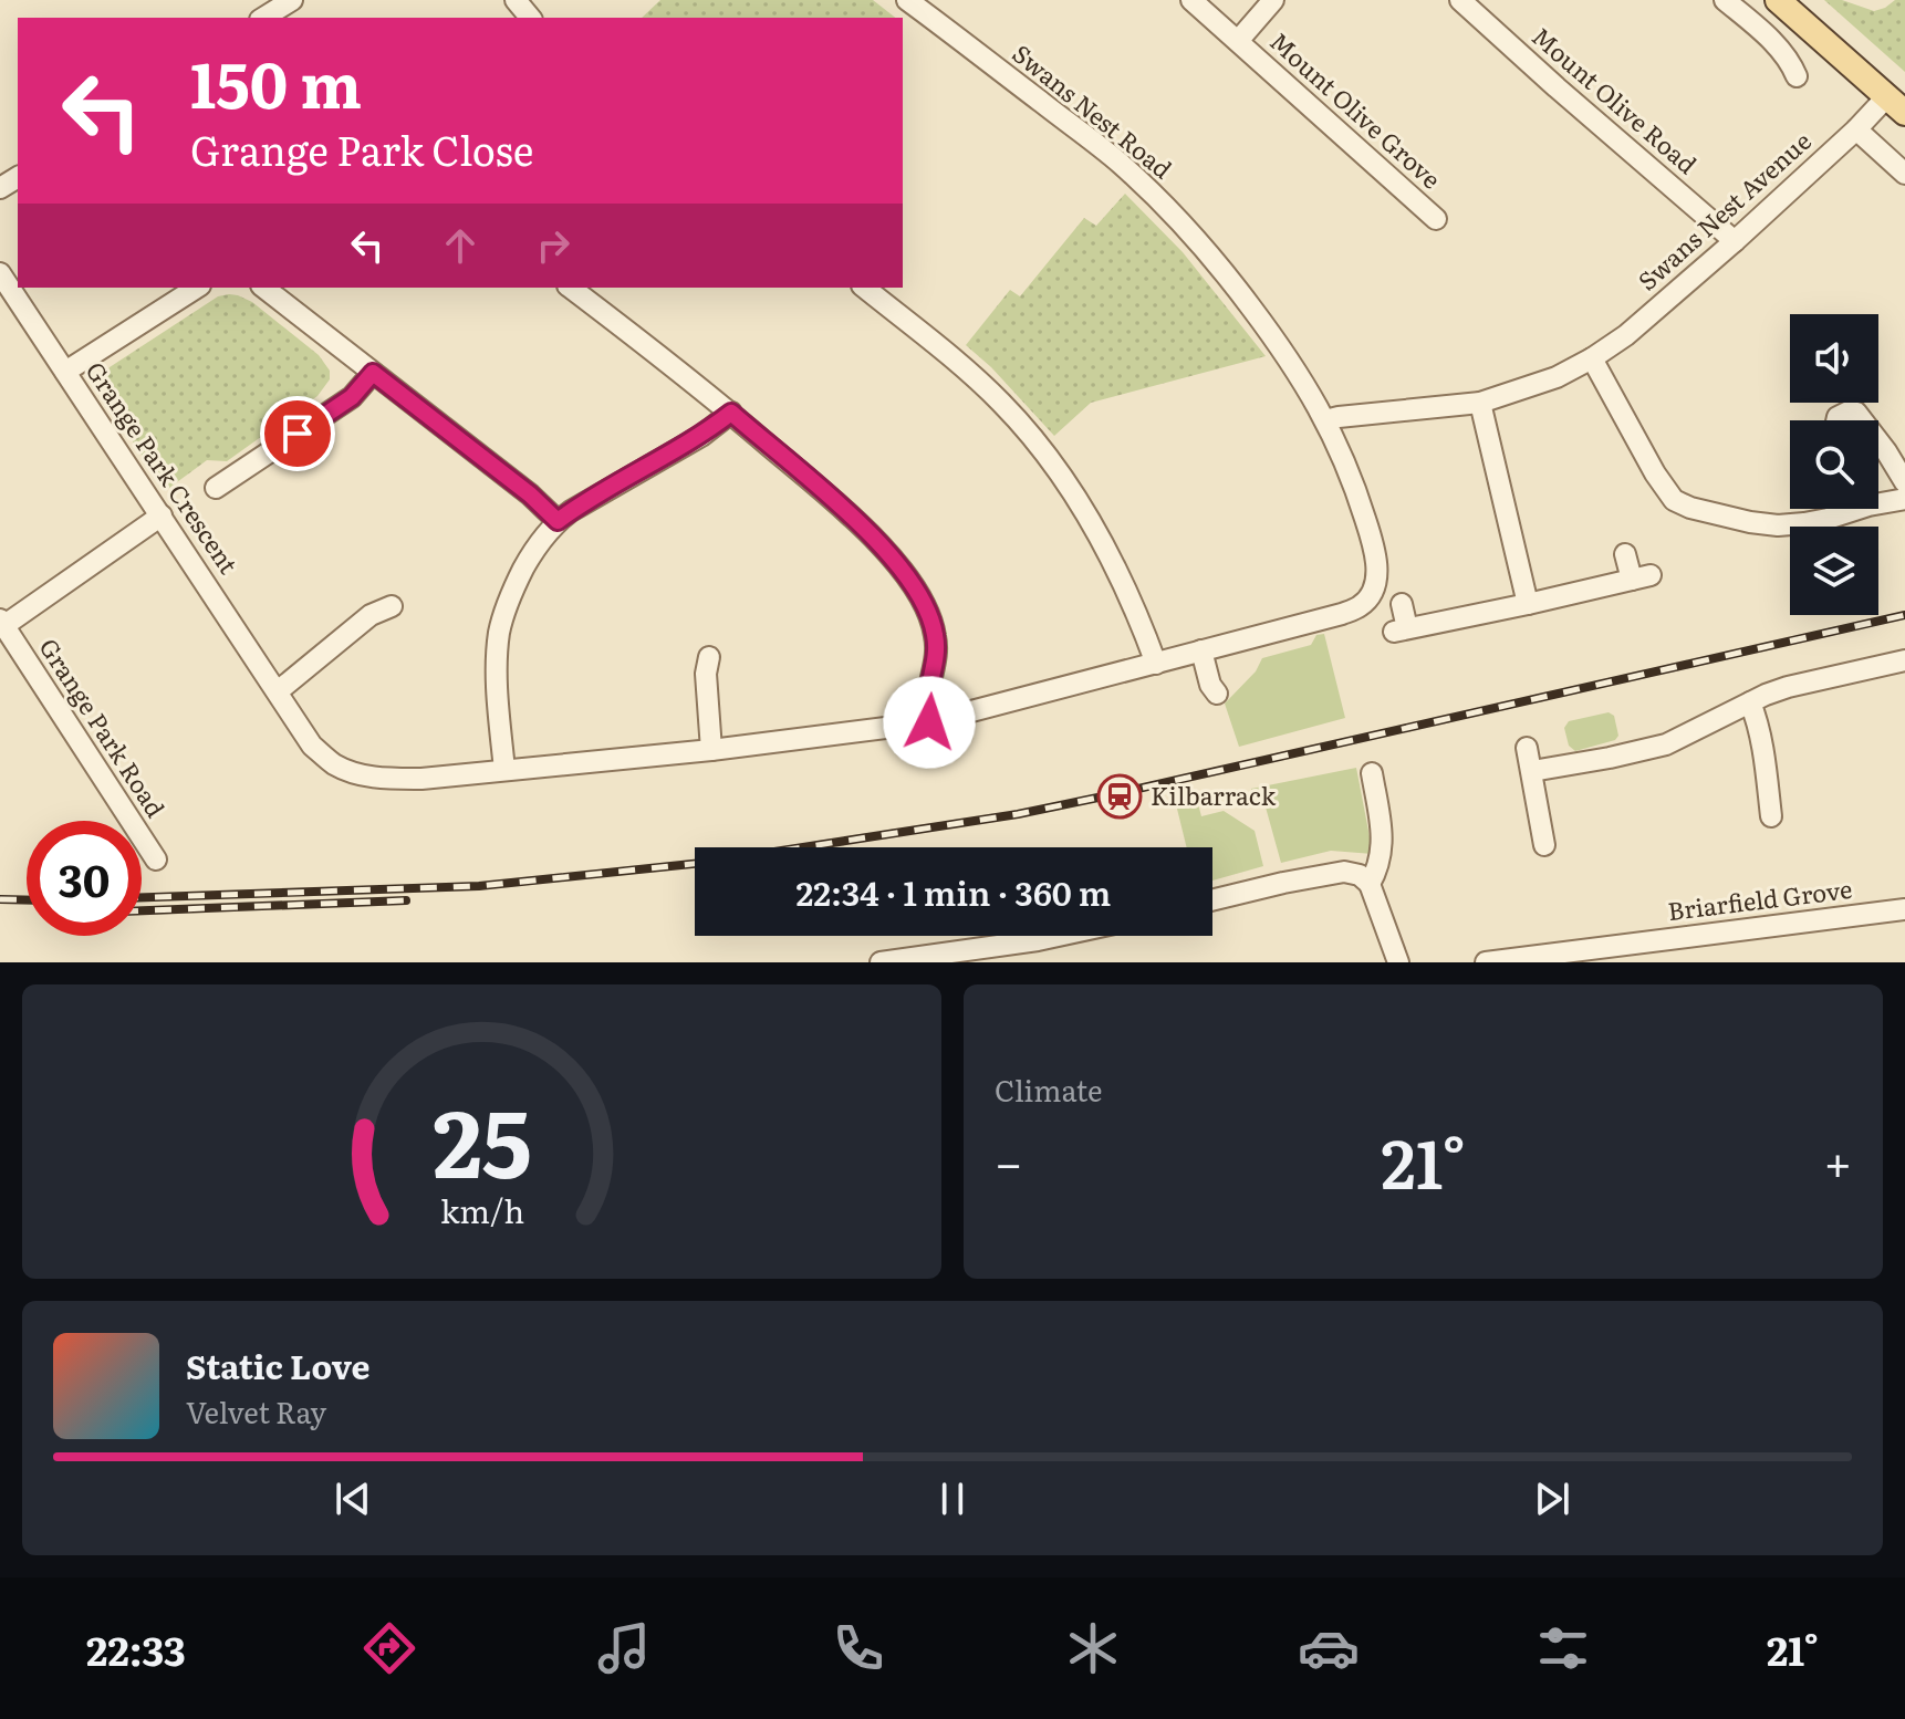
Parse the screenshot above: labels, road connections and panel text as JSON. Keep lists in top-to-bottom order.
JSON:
{
  "streets": {
    "street": [
      "Mount Olive Road",
      "Mount Olive Grove",
      "Swans Nest Road",
      "Swans Nest Avenue",
      "Grange Park Crescent",
      "Grange Park Road",
      "Briarfield Grove"
    ]
  },
  "crossings": [
    ["Mount Olive Road", "Swans Nest Avenue"],
    ["Swans Nest Road", "Swans Nest Avenue"],
    ["Swans Nest Road", "Grange Park Crescent"],
    ["Grange Park Crescent", "Grange Park Road"]
  ],
  "places": {
    "station": ["Kilbarrack"]
  },
  "page": {
    "turn": ["150 m", "Grange Park Close"],
    "limit": "30",
    "trip": "22:34 · 1 min · 360 m",
    "tile": "Climate",
    "heat": ["−", "21°", "+"],
    "song": ["Static Love", "Velvet Ray"],
    "tabs": ["22:33", "21°"],
    "gauge": ["25", "km/h"]
  }
}
